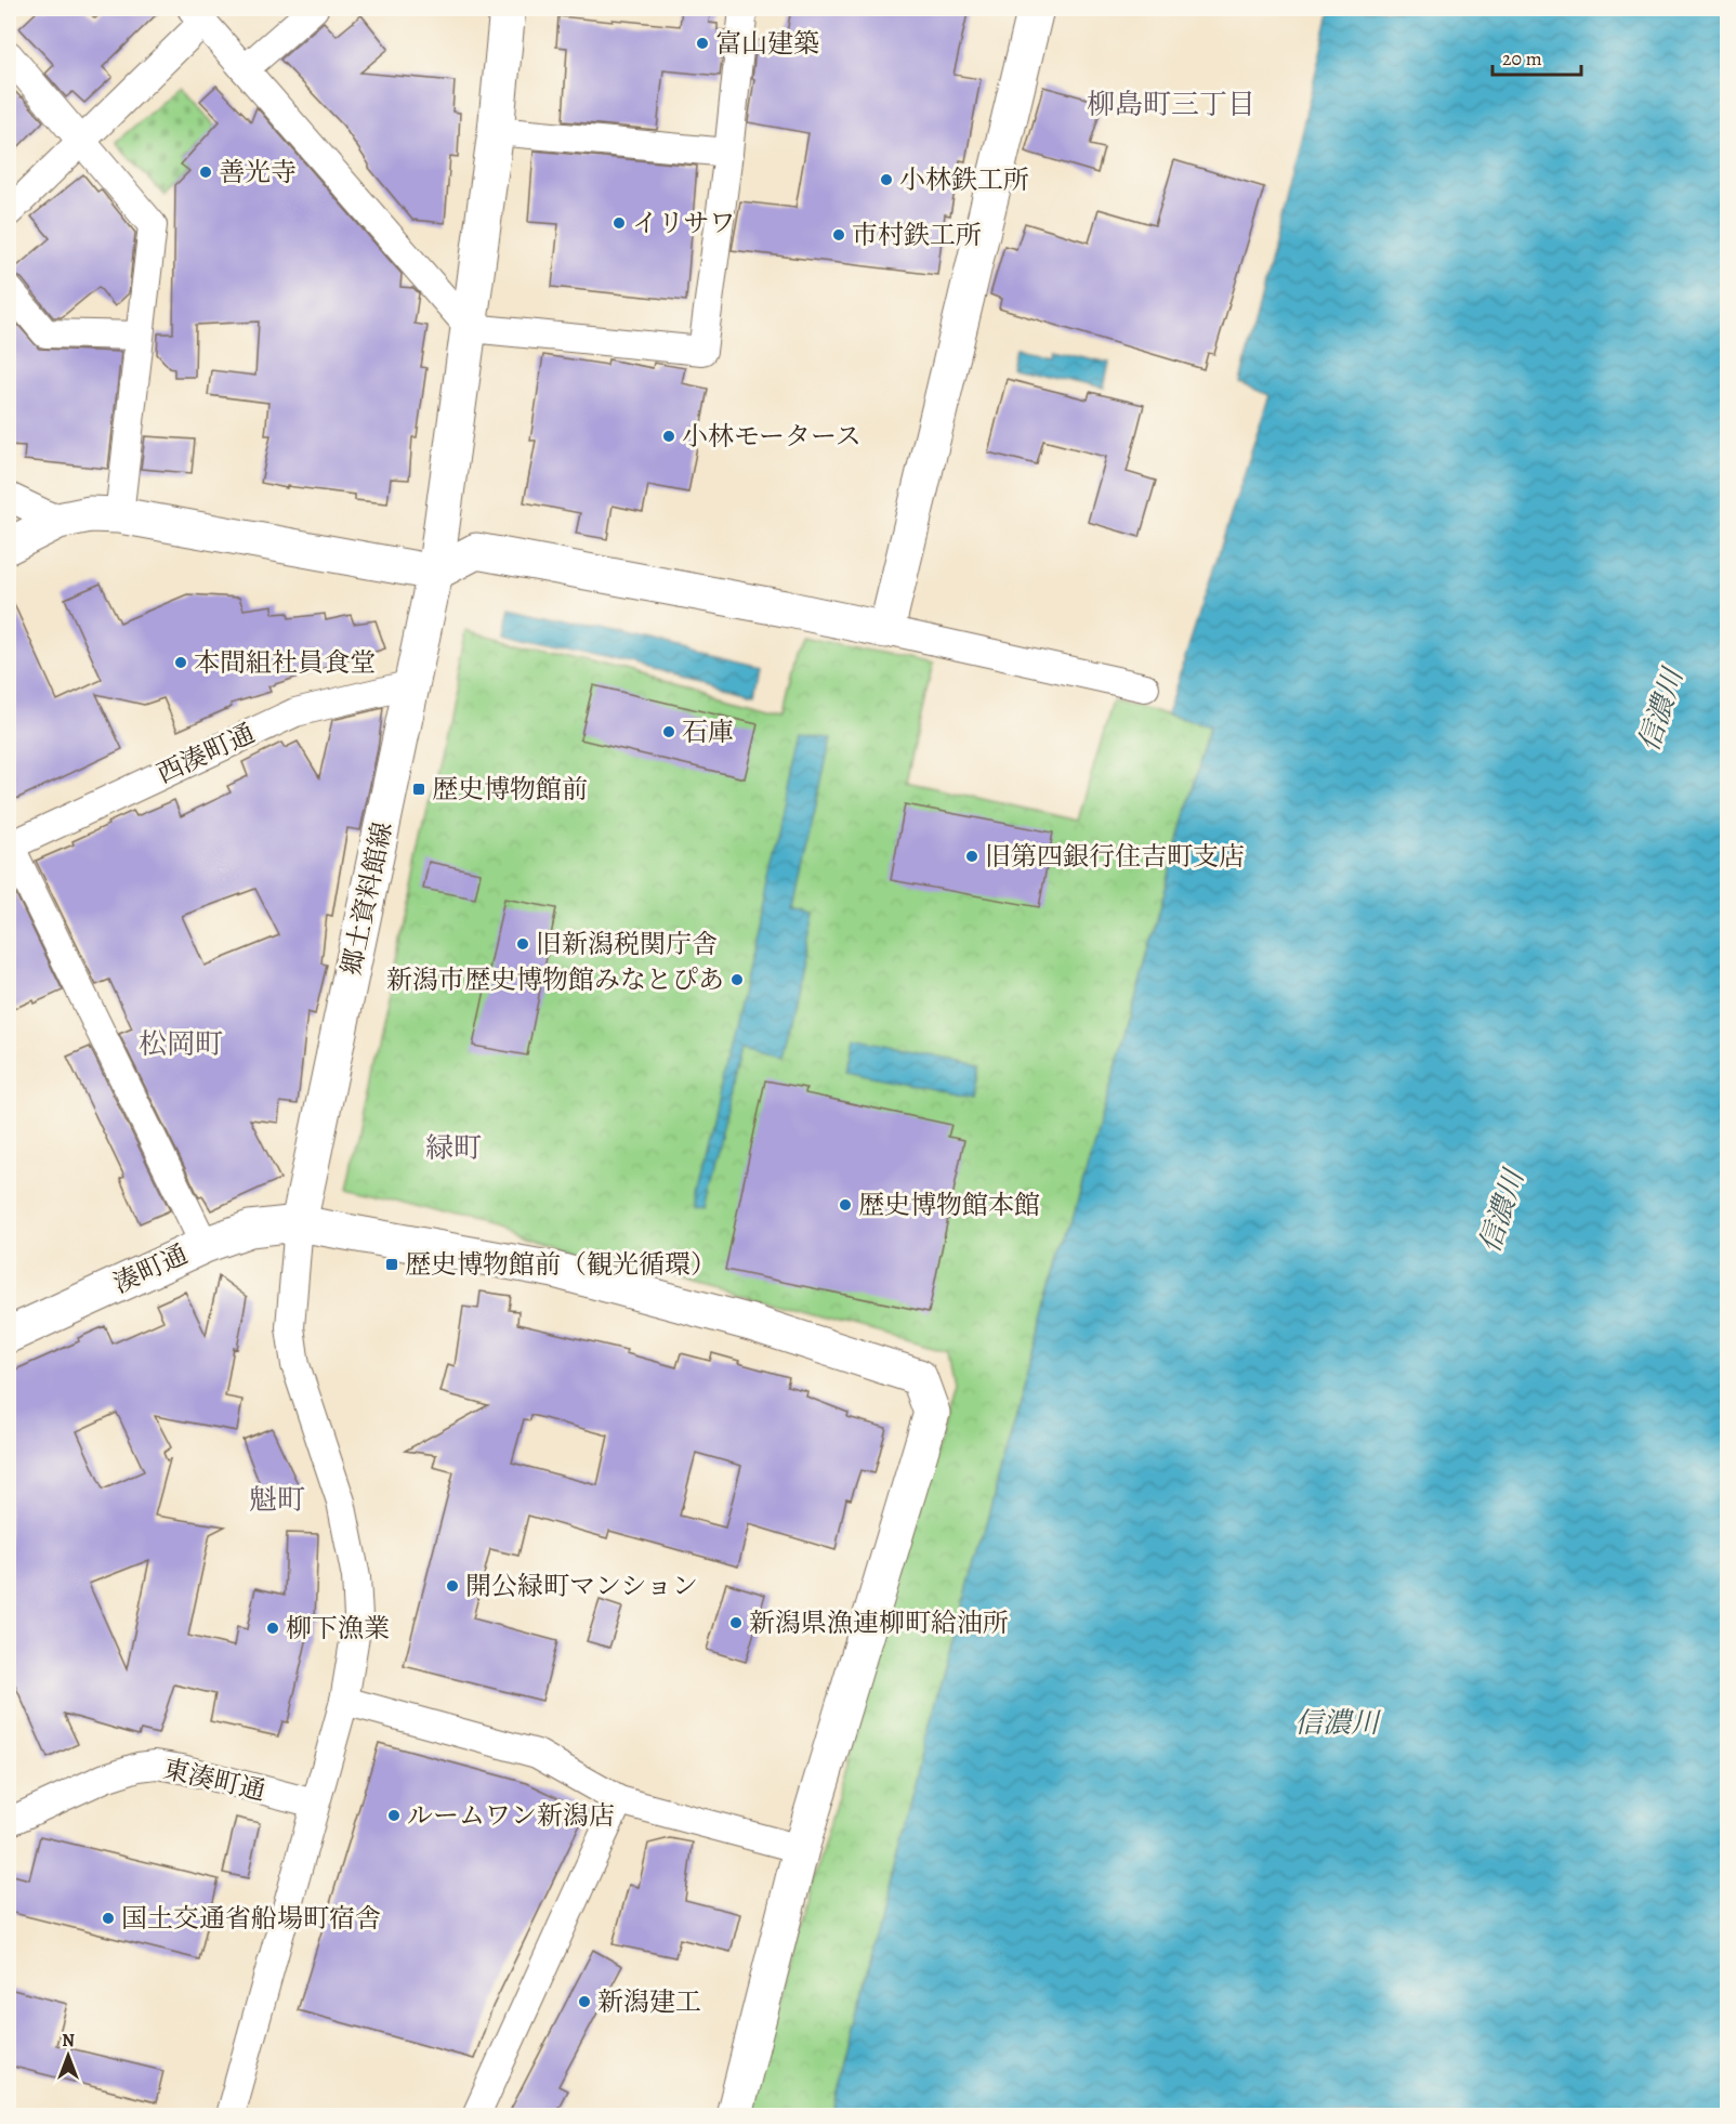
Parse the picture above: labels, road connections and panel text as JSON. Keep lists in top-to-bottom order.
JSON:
{
  "streets": {
    "street": [
      "西湊町通",
      "郷土資料館線",
      "湊町通",
      "東湊町通"
    ]
  },
  "crossings": [
    ["西湊町通", "郷土資料館線"],
    ["郷土資料館線", "湊町通"]
  ],
  "districts": [
    "柳島町三丁目",
    "松岡町",
    "緑町",
    "魁町"
  ],
  "water": ["信濃川"],
  "places": {
    "other": [
      "富山建築",
      "善光寺",
      "小林鉄工所",
      "イリサワ",
      "市村鉄工所",
      "小林モータース",
      "本間組社員食堂",
      "石庫",
      "旧第四銀行住吉町支店",
      "旧新潟税関庁舎",
      "新潟市歴史博物館みなとぴあ",
      "歴史博物館本館",
      "開公緑町マンション",
      "新潟県漁連柳町給油所",
      "柳下漁業",
      "ルームワン新潟店",
      "国土交通省船場町宿舎",
      "新潟建工"
    ],
    "transit": ["歴史博物館前", "歴史博物館前（観光循環）"]
  },
  "scale_bar": "20 m",
  "north": "top"
}
